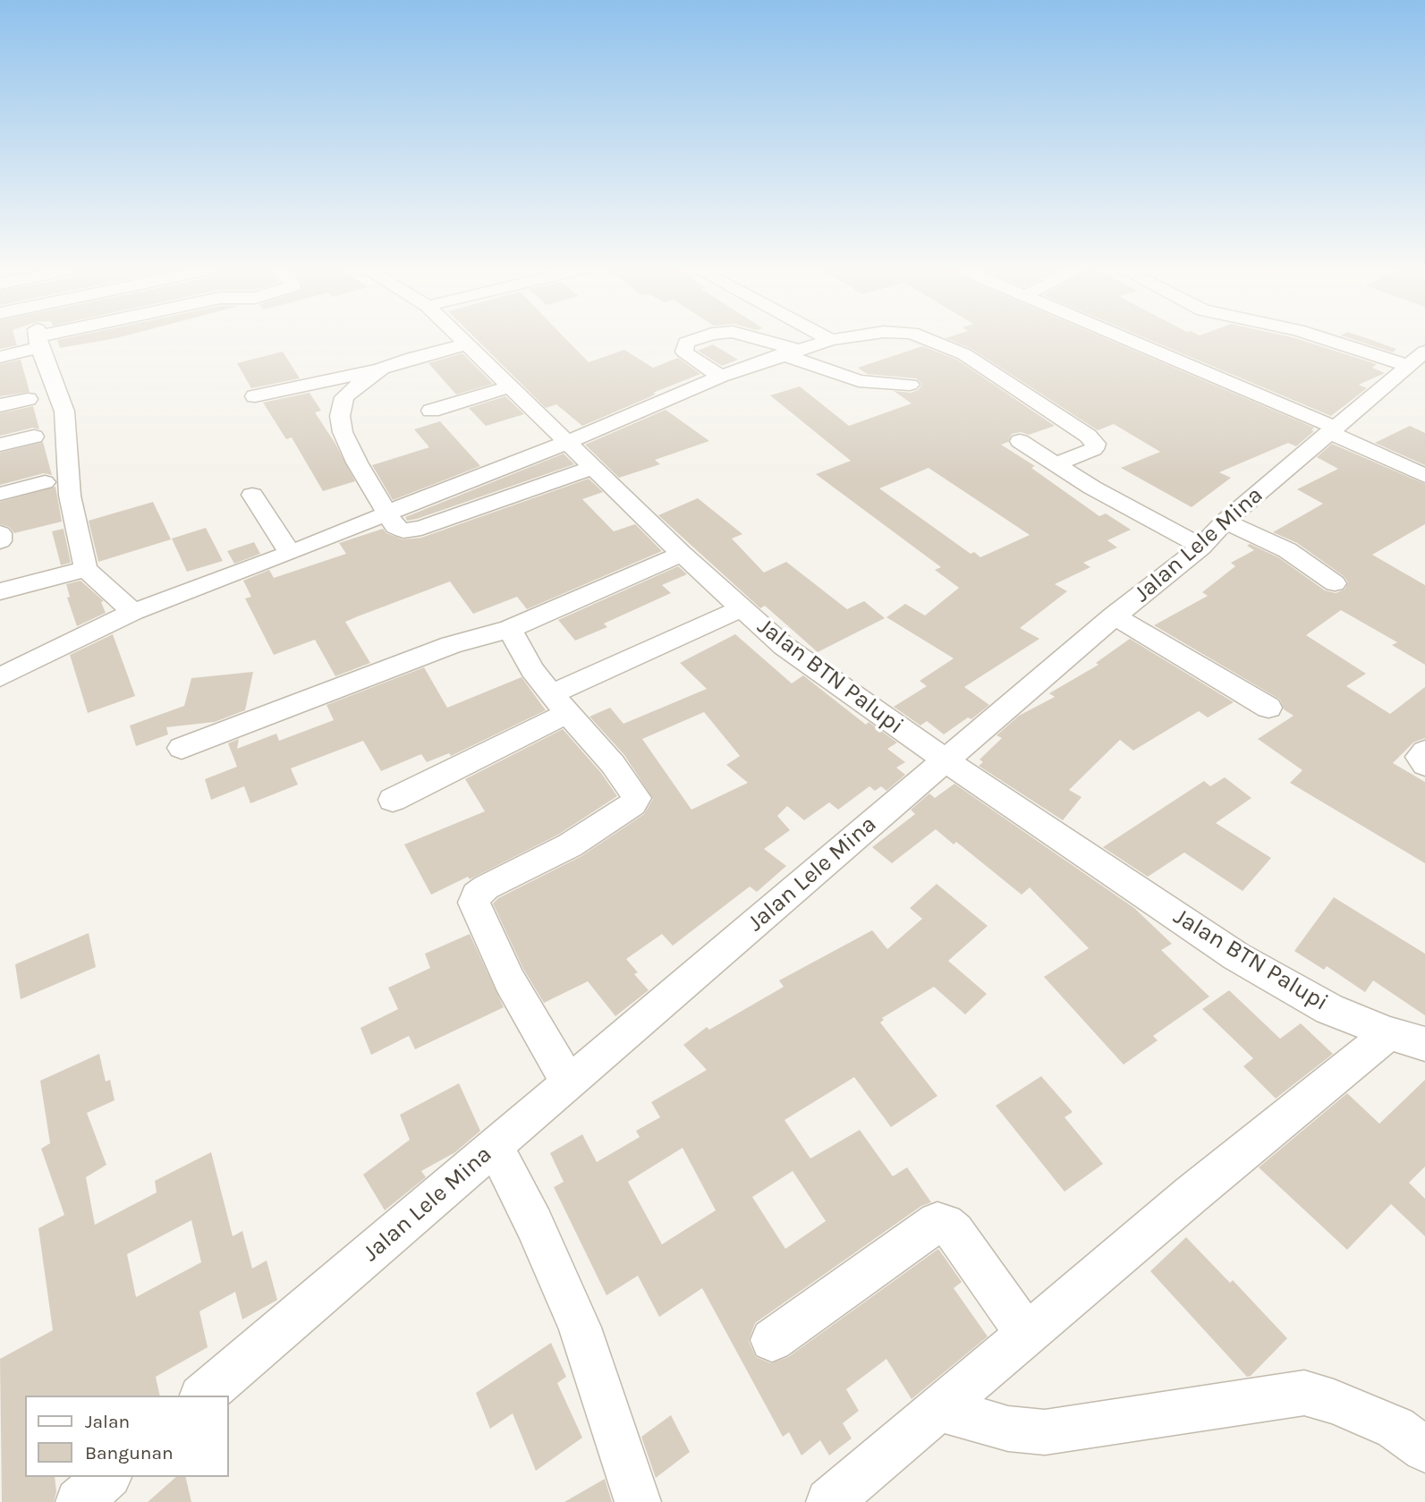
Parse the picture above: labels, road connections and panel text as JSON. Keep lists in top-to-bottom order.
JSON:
{
  "streets": {
    "street": ["Jalan Lele Mina", "Jalan BTN Palupi"]
  },
  "crossings": [
    ["Jalan Lele Mina", "Jalan BTN Palupi"]
  ],
  "legend": ["Jalan", "Bangunan"]
}
